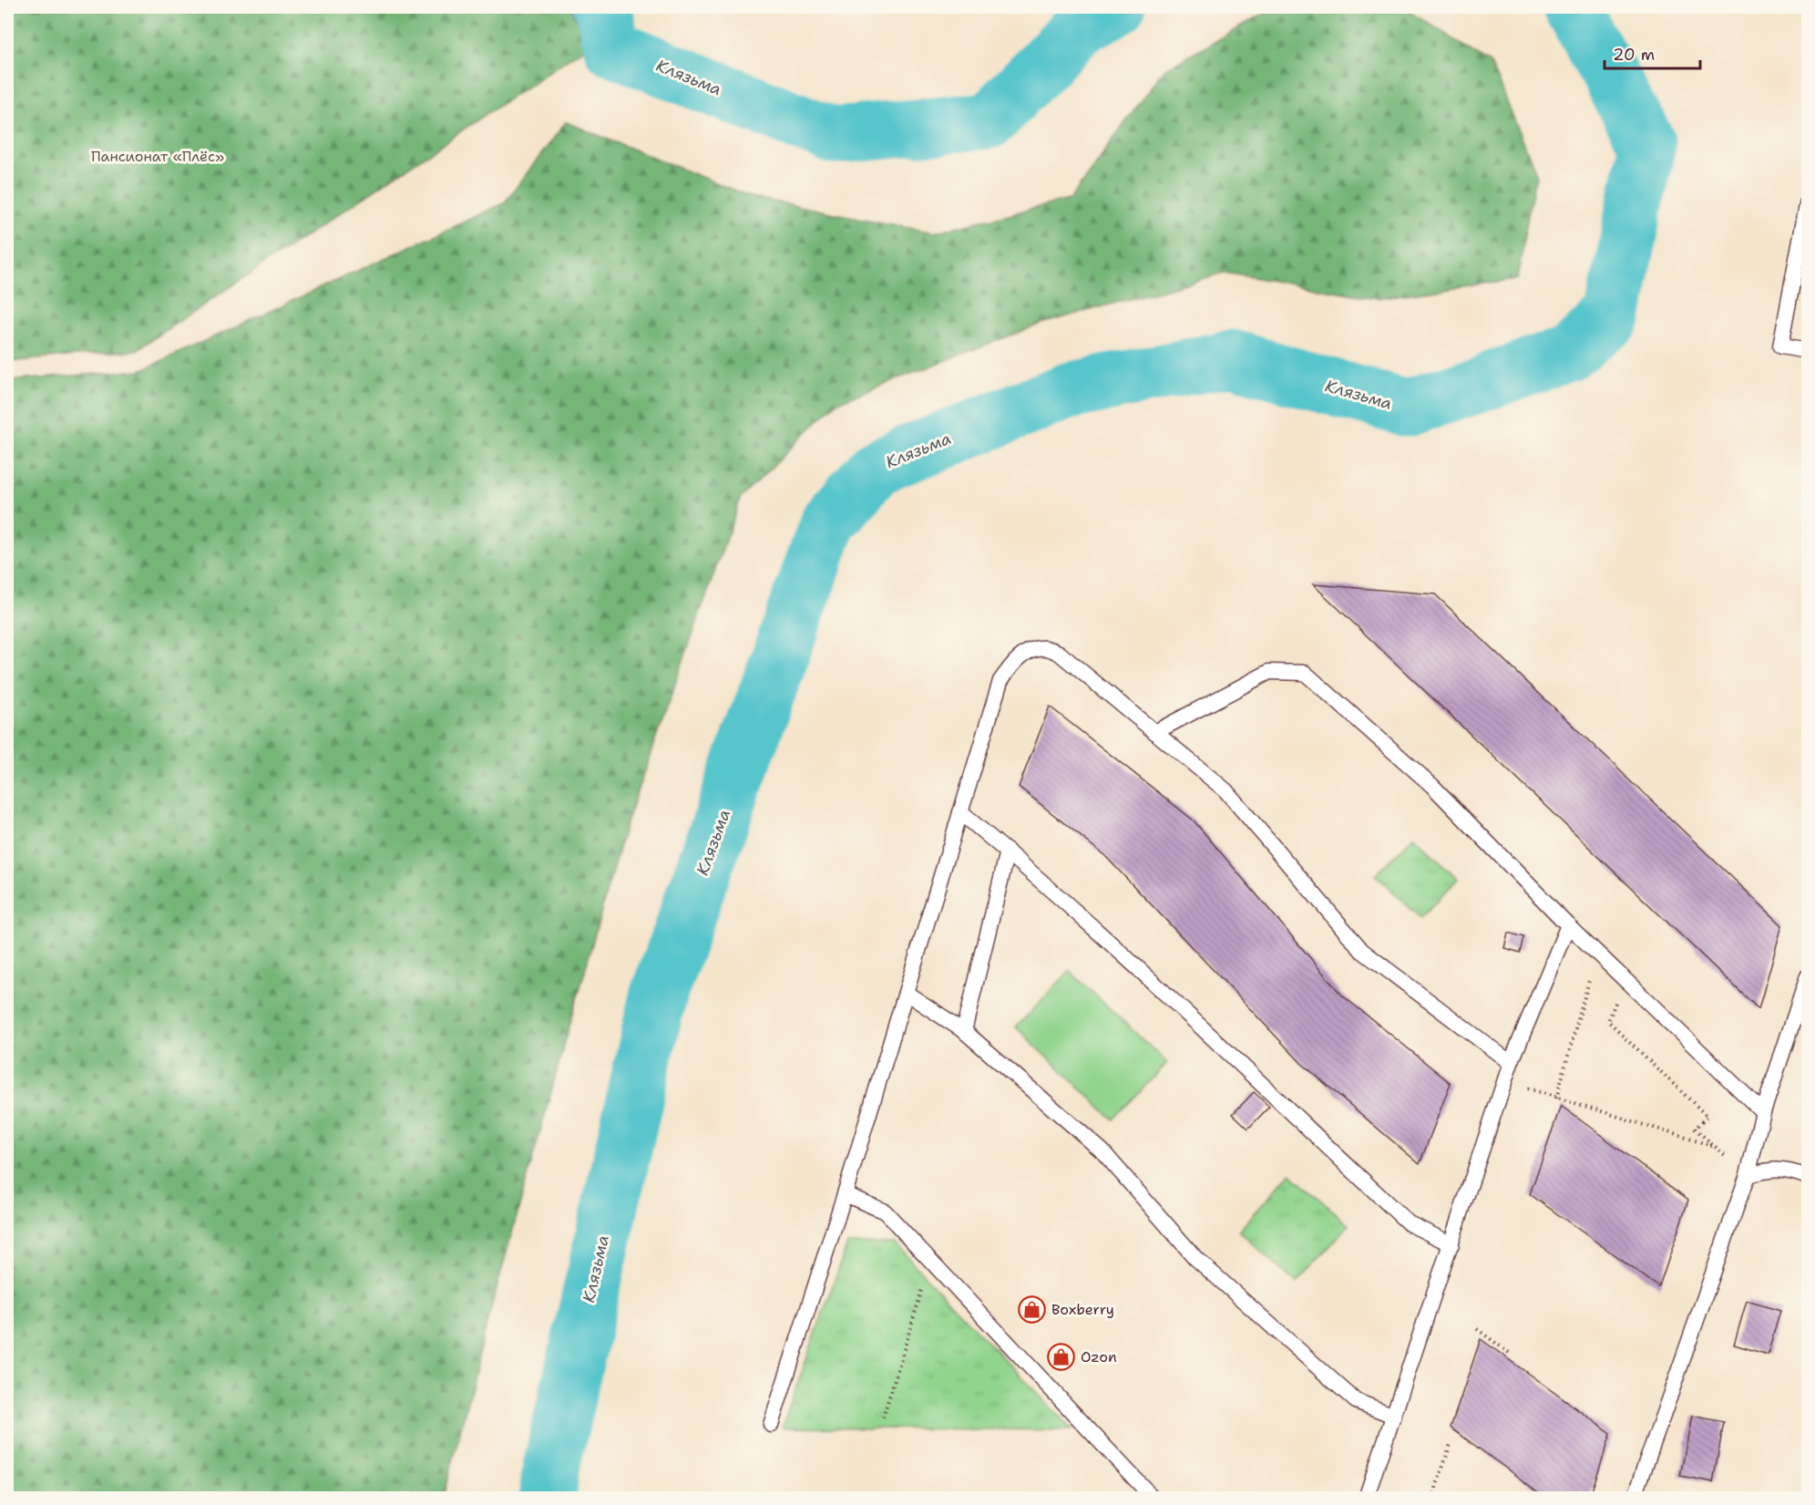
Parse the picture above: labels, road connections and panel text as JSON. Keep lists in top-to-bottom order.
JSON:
{
  "water": ["Клязьма"],
  "parks": ["Пансионат «Плёс»"],
  "places": {
    "shop": ["Boxberry", "Ozon"]
  },
  "scale_bar": "20 m"
}
